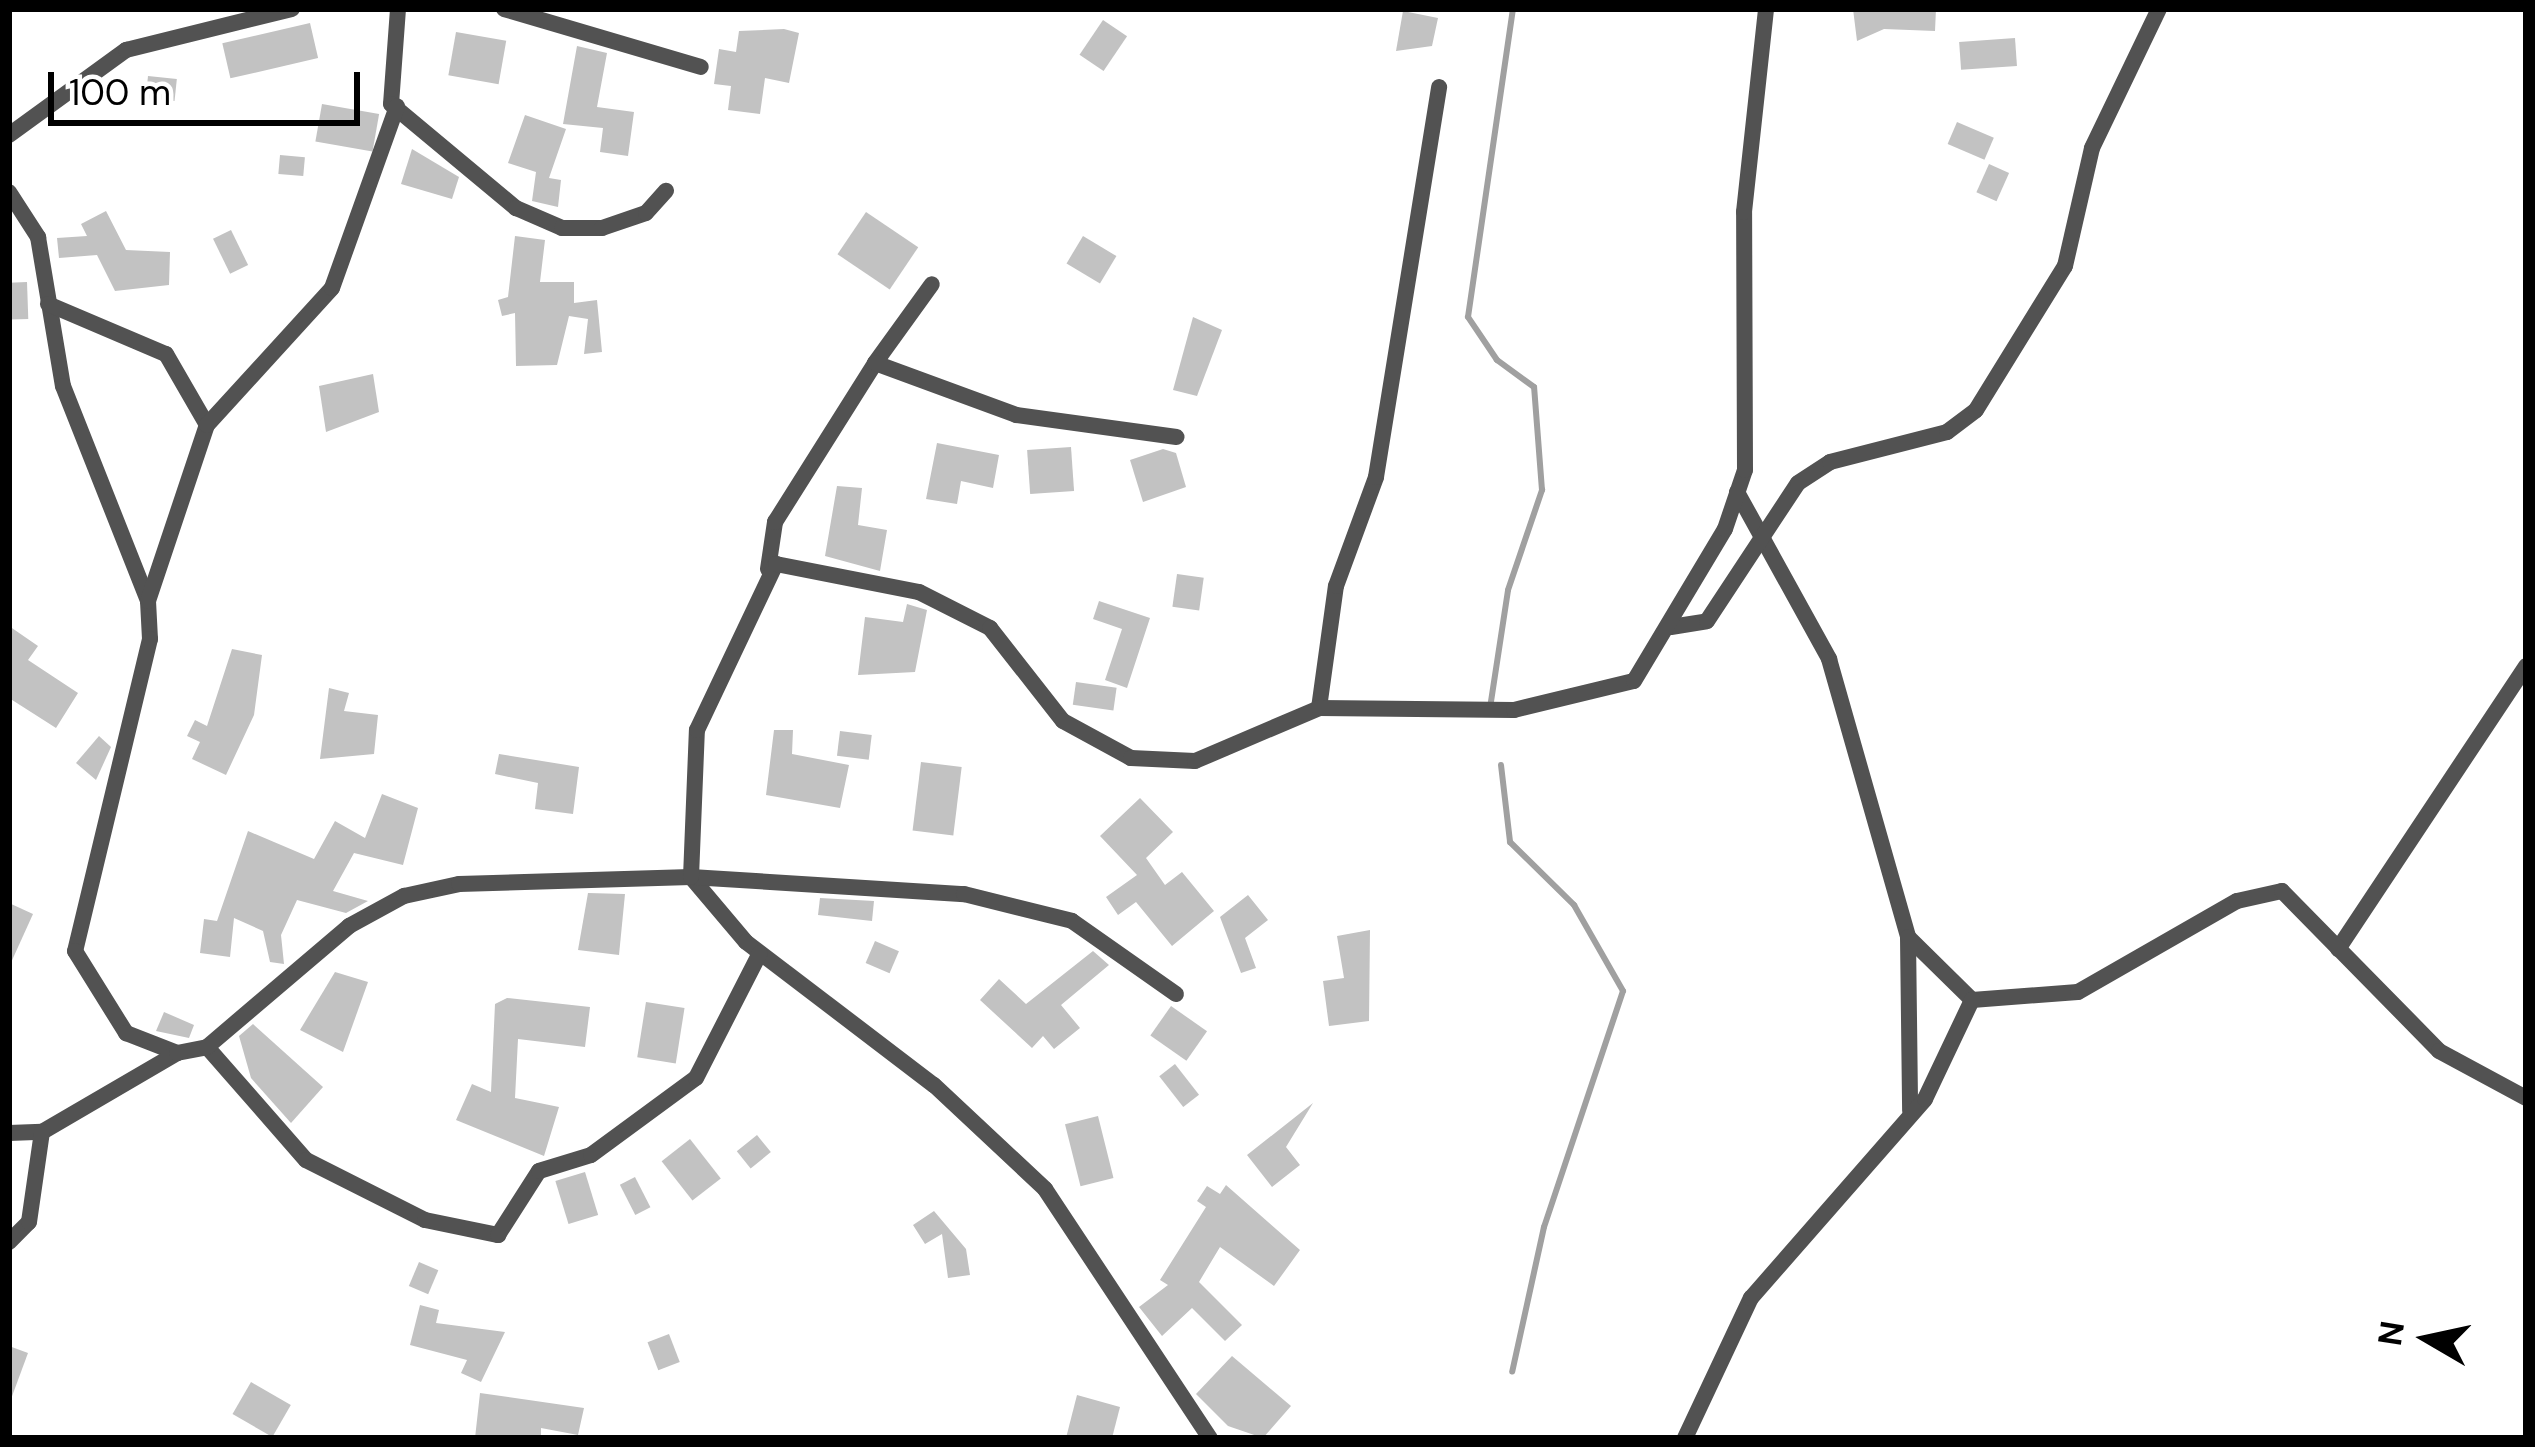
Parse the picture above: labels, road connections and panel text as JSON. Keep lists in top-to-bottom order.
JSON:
{
  "scale_bar": "100 m",
  "north": "left"
}
